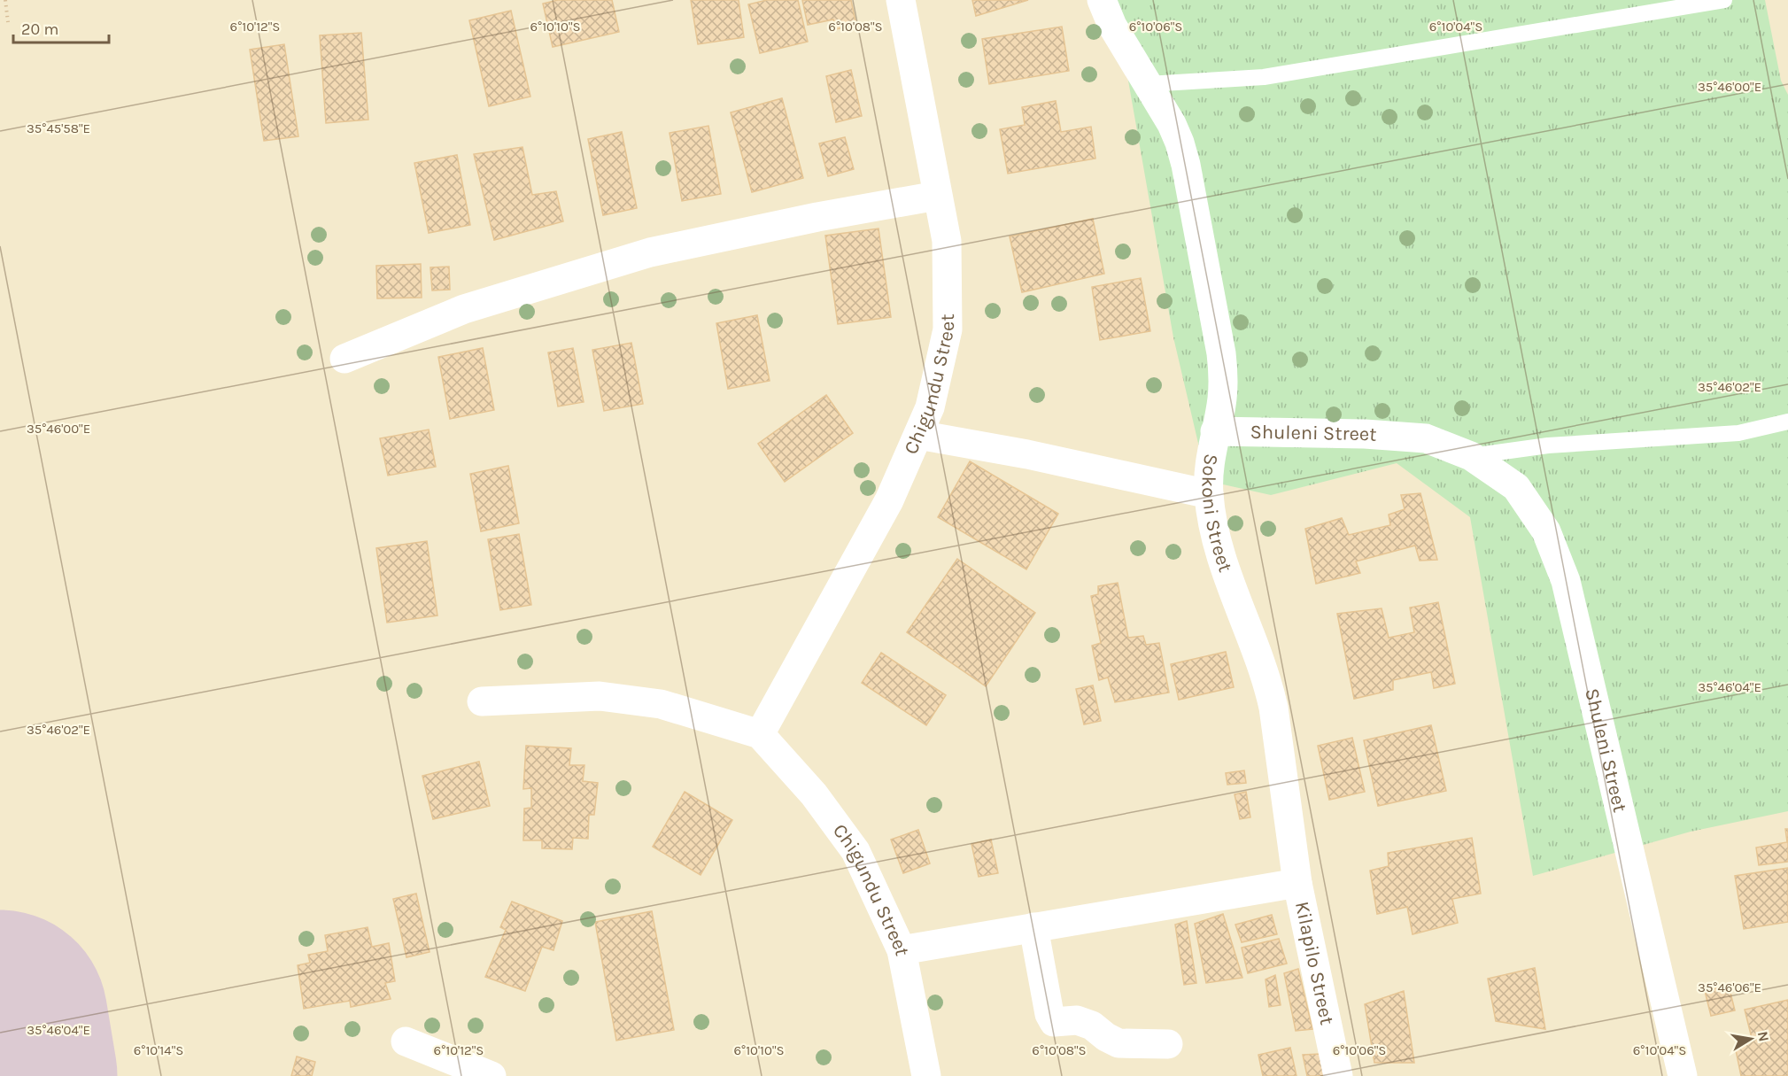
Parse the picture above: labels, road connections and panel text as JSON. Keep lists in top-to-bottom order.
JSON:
{
  "streets": {
    "street": [
      "Chigundu Street",
      "Shuleni Street",
      "Sokoni Street",
      "Kilapilo Street"
    ]
  },
  "crossings": [
    ["Shuleni Street", "Sokoni Street"],
    ["Sokoni Street", "Kilapilo Street"]
  ],
  "scale_bar": "20 m",
  "north": "right",
  "coordinates": [
    "6°10'12\"S",
    "6°10'10\"S",
    "6°10'08\"S",
    "6°10'06\"S",
    "6°10'04\"S",
    "35°46'00\"E",
    "35°45'58\"E",
    "35°46'02\"E",
    "35°46'04\"E",
    "35°46'06\"E",
    "6°10'14\"S"
  ]
}
